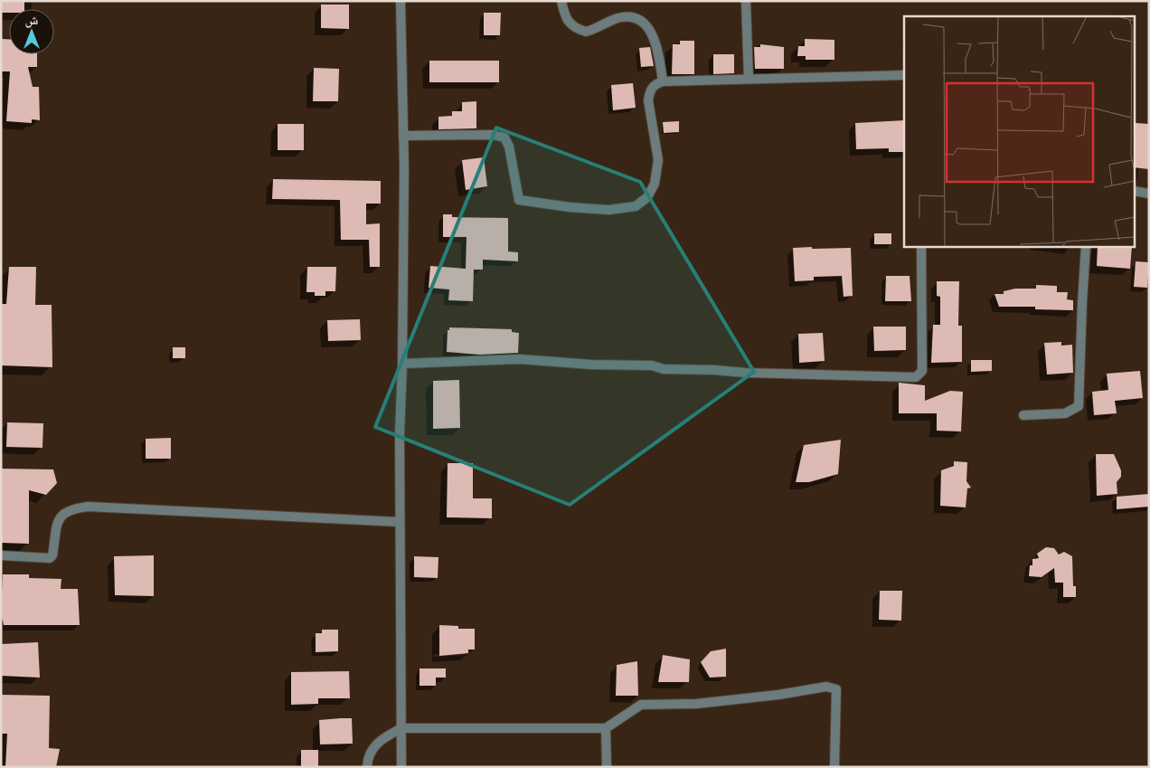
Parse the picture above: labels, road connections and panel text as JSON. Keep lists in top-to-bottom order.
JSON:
{
  "north": "top"
}
